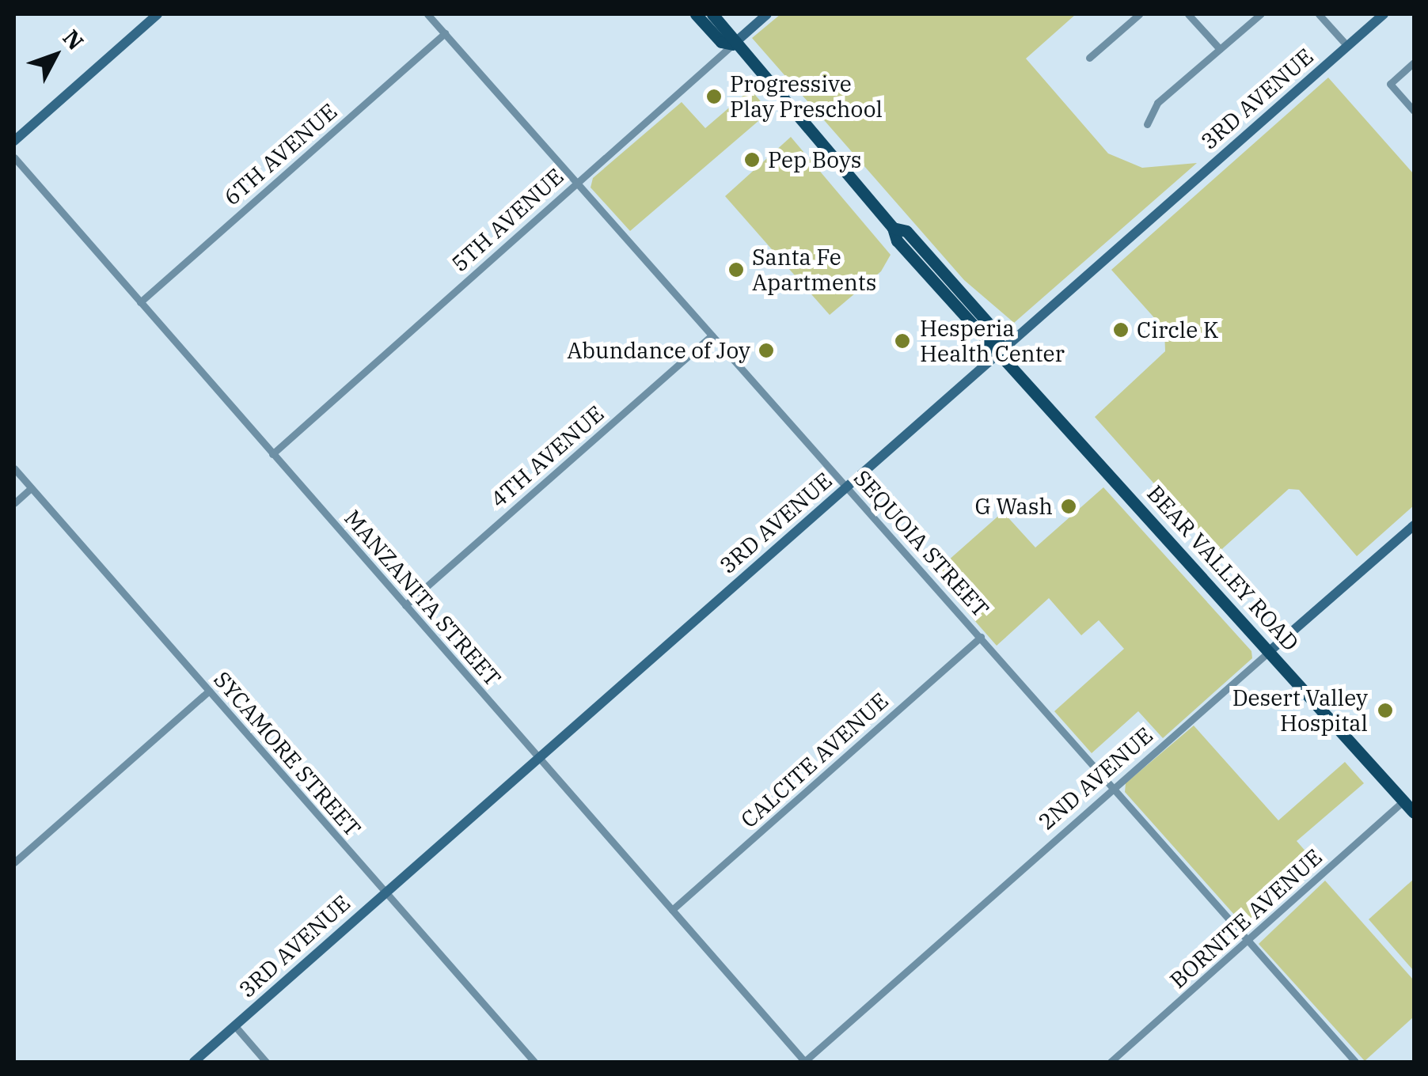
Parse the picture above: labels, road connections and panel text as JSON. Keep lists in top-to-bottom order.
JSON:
{
  "streets": {
    "main road": ["BEAR VALLEY ROAD"],
    "street": [
      "3RD AVENUE",
      "6TH AVENUE",
      "5TH AVENUE",
      "4TH AVENUE",
      "SEQUOIA STREET",
      "MANZANITA STREET",
      "SYCAMORE STREET",
      "CALCITE AVENUE",
      "2ND AVENUE",
      "BORNITE AVENUE"
    ]
  },
  "crossings": [
    ["3RD AVENUE", "SEQUOIA STREET"],
    ["3RD AVENUE", "BEAR VALLEY ROAD"],
    ["3RD AVENUE", "MANZANITA STREET"],
    ["3RD AVENUE", "SYCAMORE STREET"],
    ["6TH AVENUE", "SEQUOIA STREET"],
    ["6TH AVENUE", "MANZANITA STREET"],
    ["5TH AVENUE", "SEQUOIA STREET"],
    ["5TH AVENUE", "BEAR VALLEY ROAD"],
    ["5TH AVENUE", "MANZANITA STREET"],
    ["4TH AVENUE", "SEQUOIA STREET"],
    ["4TH AVENUE", "MANZANITA STREET"],
    ["SEQUOIA STREET", "CALCITE AVENUE"],
    ["SEQUOIA STREET", "2ND AVENUE"],
    ["SEQUOIA STREET", "BORNITE AVENUE"],
    ["BEAR VALLEY ROAD", "2ND AVENUE"],
    ["BEAR VALLEY ROAD", "BORNITE AVENUE"],
    ["MANZANITA STREET", "CALCITE AVENUE"],
    ["MANZANITA STREET", "2ND AVENUE"]
  ],
  "places": [
    "Progressive Play Preschool",
    "Pep Boys",
    "Santa Fe Apartments",
    "Circle K",
    "Hesperia Health Center",
    "Abundance of Joy",
    "G Wash",
    "Desert Valley Hospital"
  ],
  "north": "top right"
}
